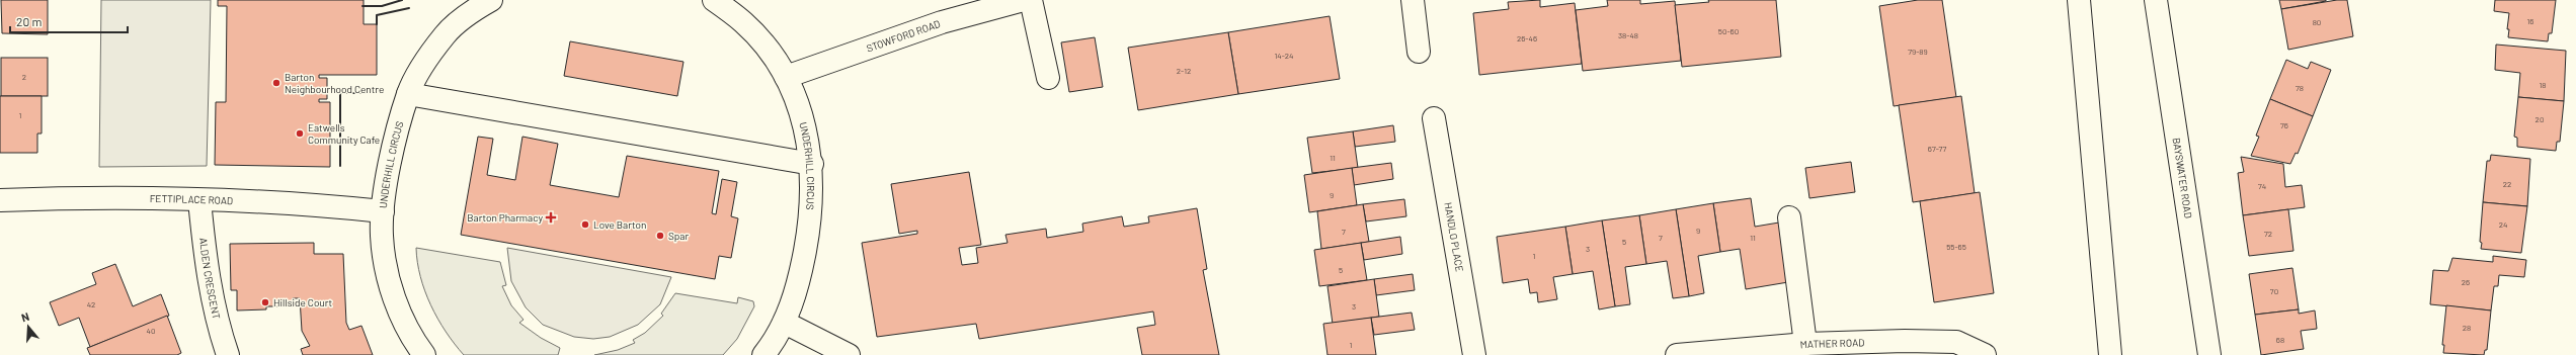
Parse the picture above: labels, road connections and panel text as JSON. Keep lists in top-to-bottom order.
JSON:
{
  "streets": {
    "street": [
      "STOWFORD ROAD",
      "UNDERHILL CIRCUS",
      "BAYSWATER ROAD",
      "FETTIPLACE ROAD",
      "HANDLO PLACE",
      "ALDEN CRESCENT",
      "MATHER ROAD"
    ]
  },
  "crossings": [
    ["STOWFORD ROAD", "UNDERHILL CIRCUS"],
    ["UNDERHILL CIRCUS", "FETTIPLACE ROAD"],
    ["FETTIPLACE ROAD", "ALDEN CRESCENT"]
  ],
  "places": {
    "other": [
      "Barton Neighbourhood Centre",
      "Eatwells Community Cafe",
      "Love Barton",
      "Spar",
      "Hillside Court"
    ],
    "health": ["Barton Pharmacy"]
  },
  "house_numbers": [
    "16",
    "80",
    "50-60",
    "38-48",
    "26-46",
    "79-89",
    "14-24",
    "2-12",
    "2",
    "18",
    "78",
    "1",
    "20",
    "76",
    "67-77",
    "11",
    "22",
    "74",
    "9",
    "24",
    "9",
    "7",
    "72",
    "7",
    "11",
    "5",
    "55-65",
    "3",
    "1",
    "5",
    "26",
    "70",
    "42",
    "3",
    "28",
    "40",
    "68",
    "1"
  ],
  "scale_bar": "20 m",
  "north": "top"
}
